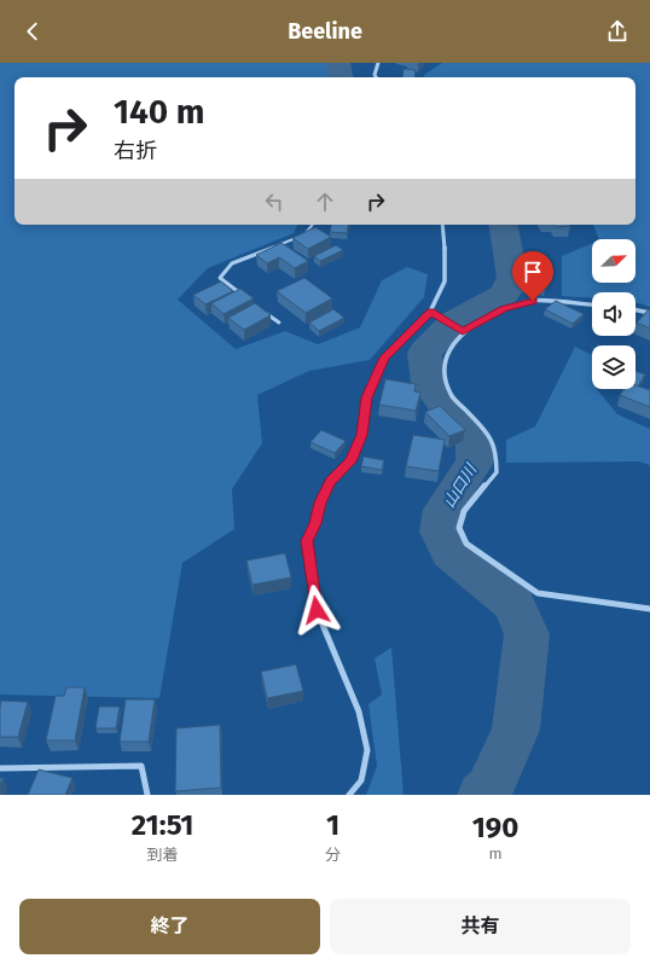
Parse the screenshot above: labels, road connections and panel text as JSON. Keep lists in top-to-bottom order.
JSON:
{
  "water": ["山口川"],
  "north": "top right",
  "page": {
    "header": "Beeline",
    "turn": ["140 m", "右折"],
    "eta": [
      "21:51",
      "到着",
      "1",
      "分",
      "190",
      "m"
    ],
    "buttons": ["終了", "共有"]
  }
}
